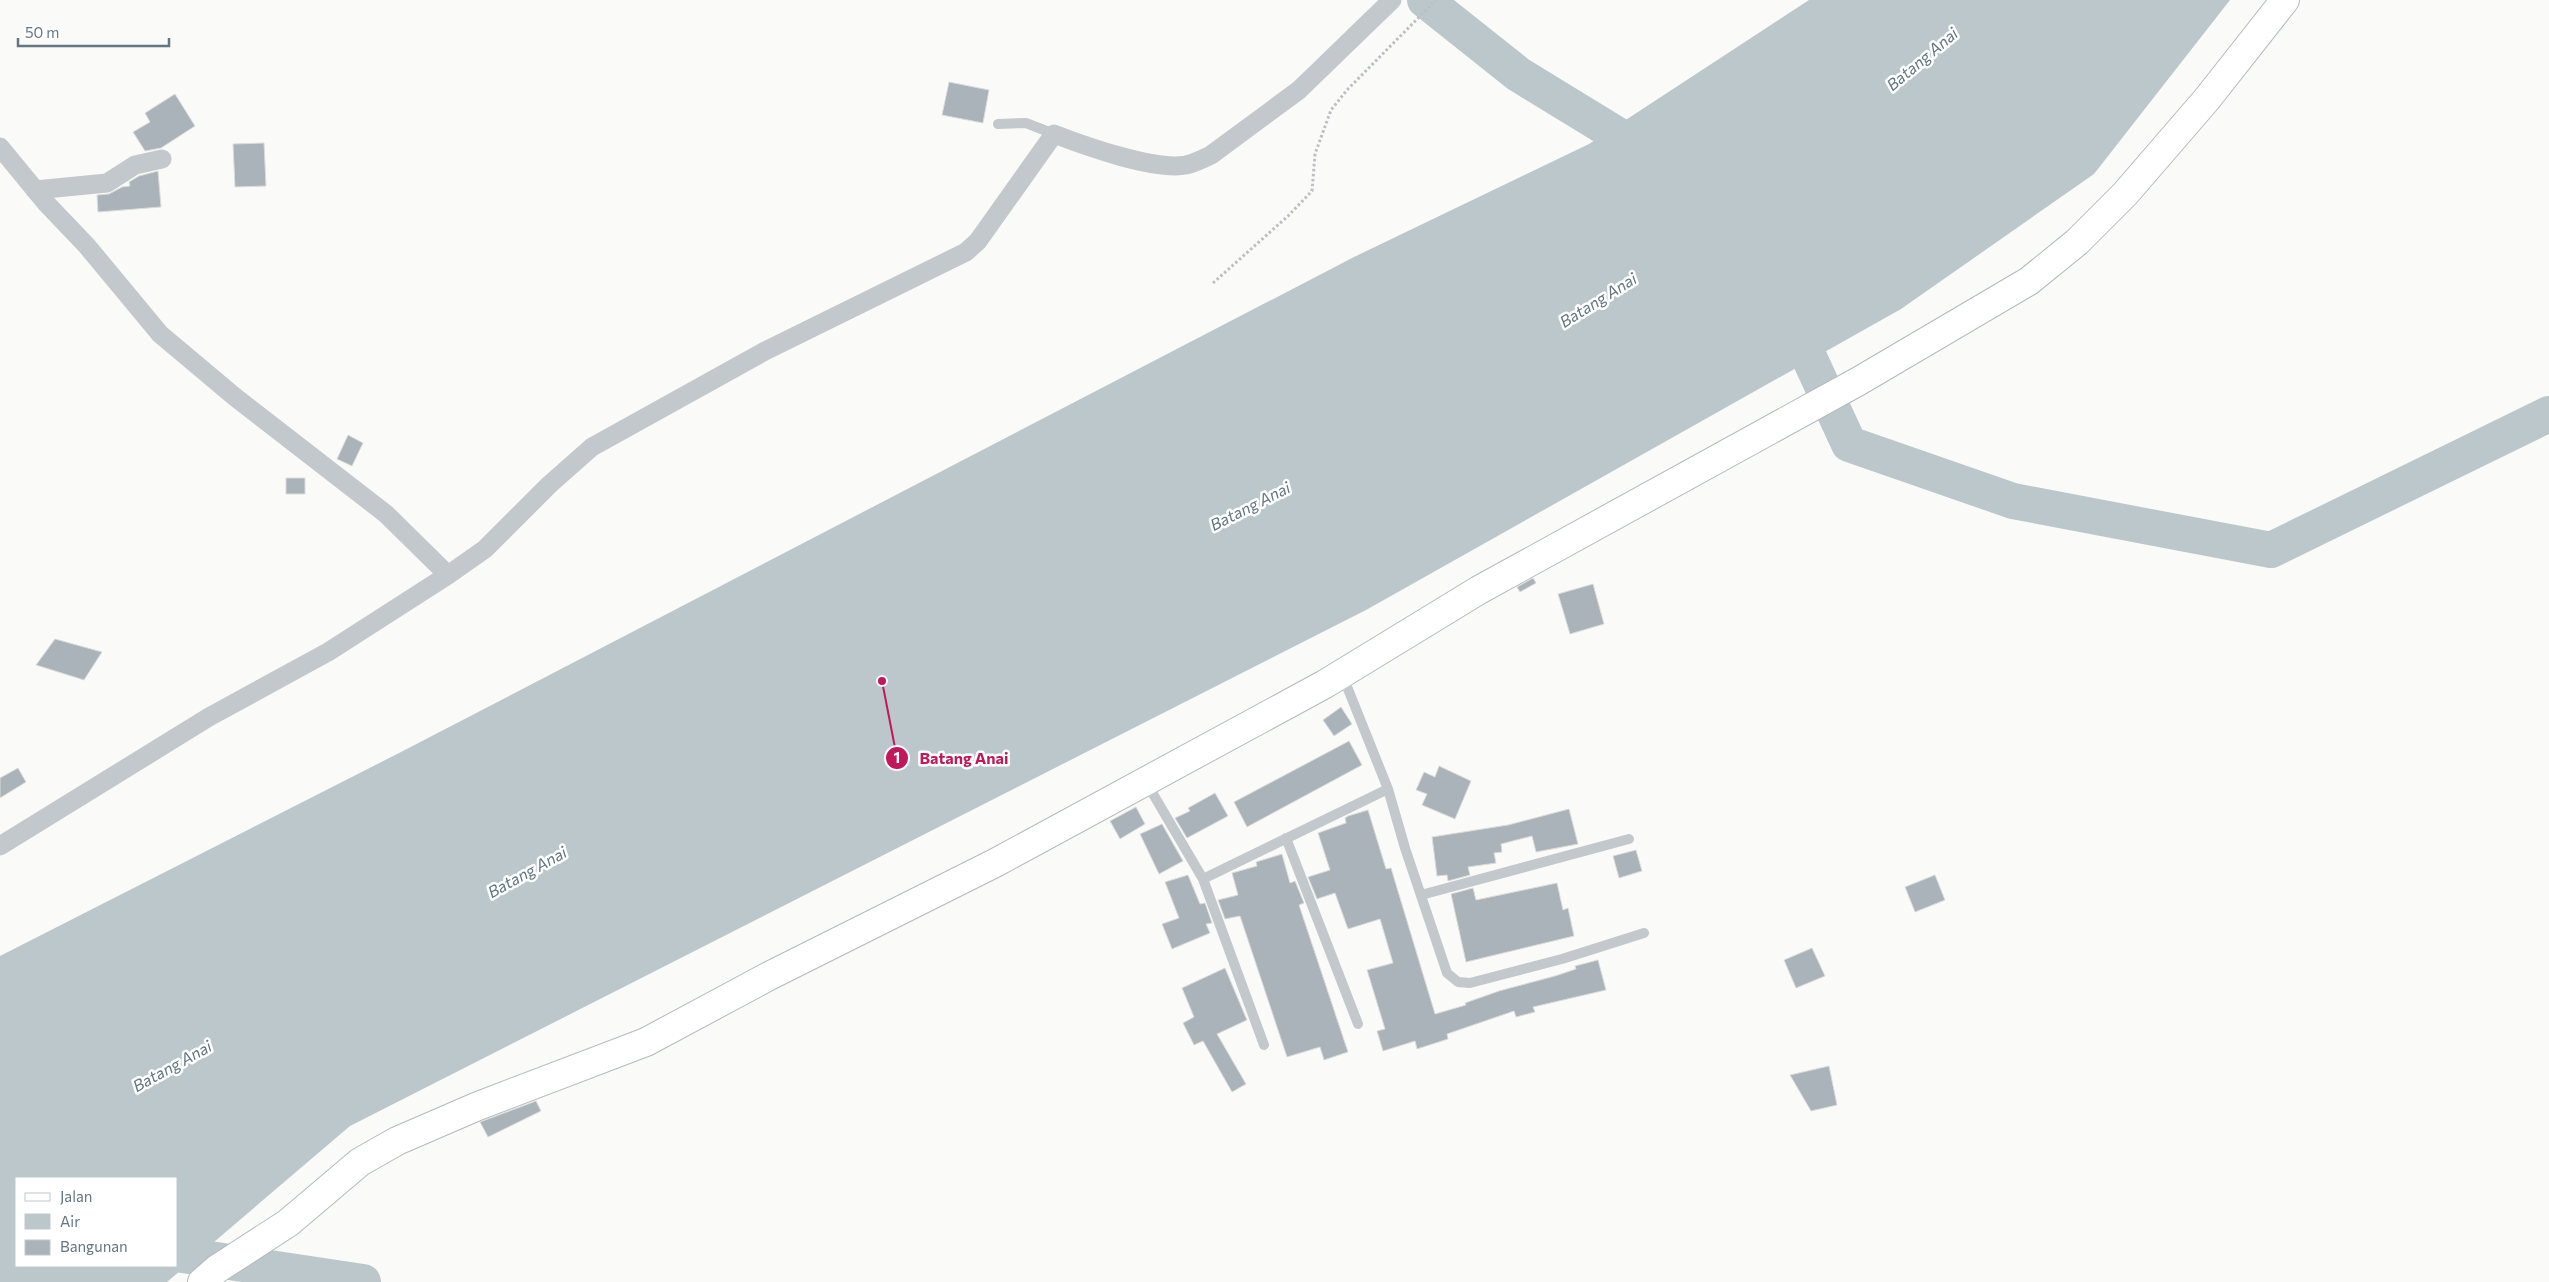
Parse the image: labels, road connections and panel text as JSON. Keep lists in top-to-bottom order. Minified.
{"water":["Batang Anai"],"places":["Batang Anai"],"legend":["Jalan","Air","Bangunan"],"scale_bar":"50 m"}
